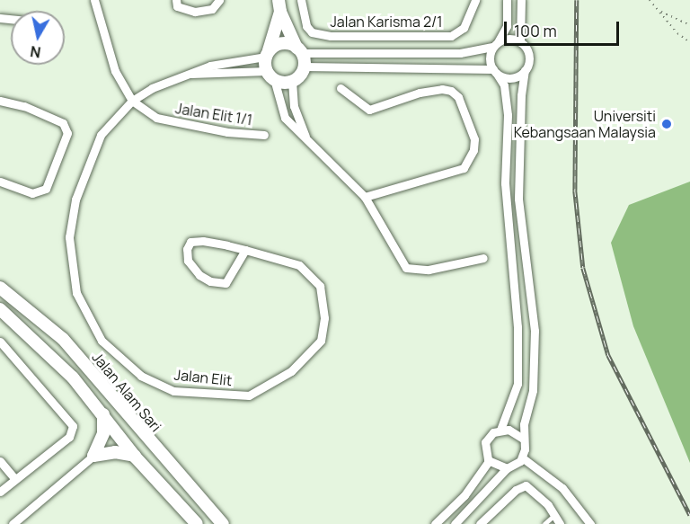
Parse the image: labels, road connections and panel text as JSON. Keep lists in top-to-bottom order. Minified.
{"streets":{"street":["Jalan Karisma 2/1","Jalan Elit 1/1","Jalan Elit","Jalan Alam Sari"]},"crossings":[["Jalan Elit 1/1","Jalan Elit"]],"places":["Universiti Kebangsaan Malaysia"],"scale_bar":"100 m","north":"bottom"}
